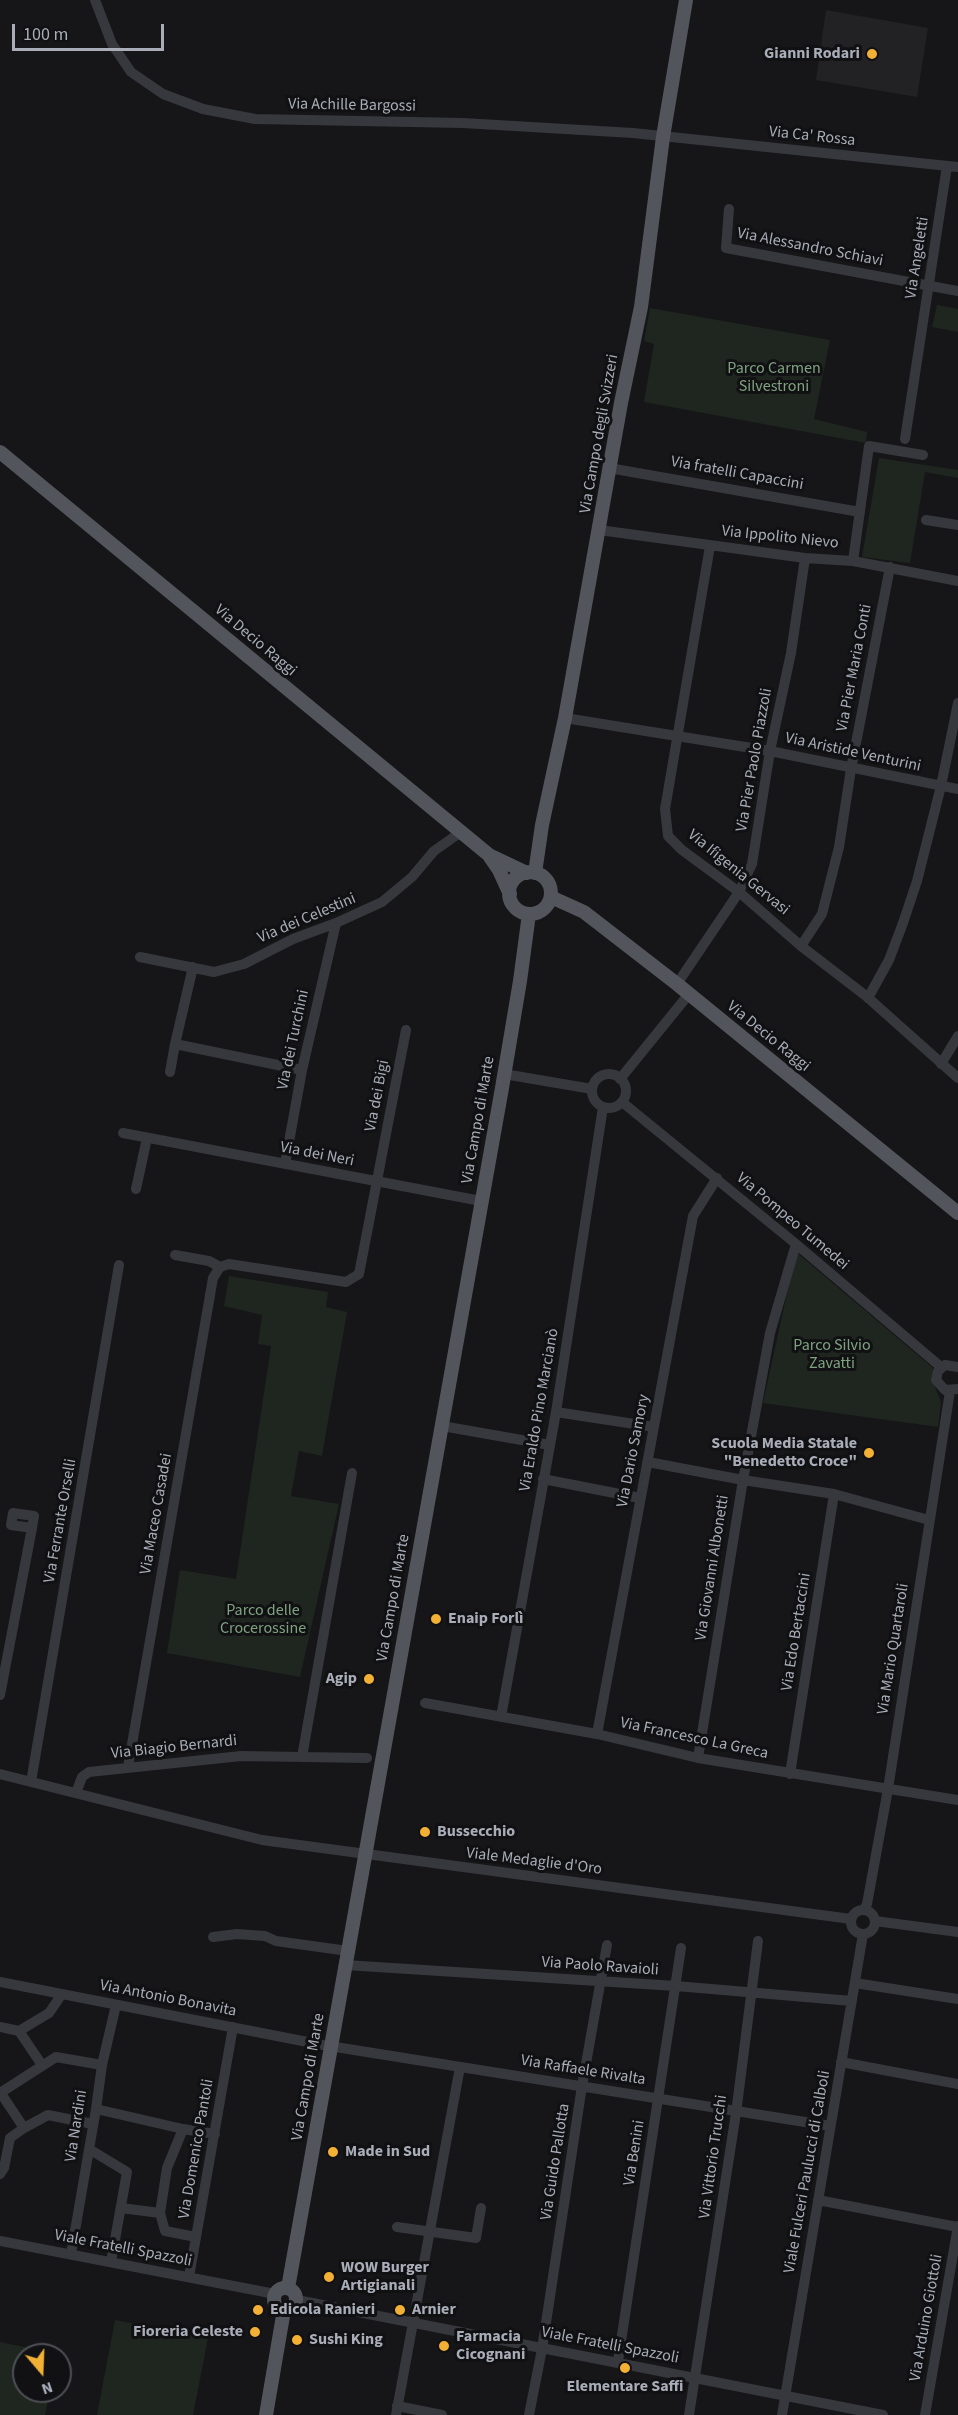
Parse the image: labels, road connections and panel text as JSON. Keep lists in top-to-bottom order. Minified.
{"streets":{"main road":["Via Campo degli Svizzeri","Via Decio Raggi","Via Campo di Marte"],"street":["Via Achille Bargossi","Via Ca' Rossa","Via Alessandro Schiavi","Via Angeletti","Via fratelli Capaccini","Via Ippolito Nievo","Via Pier Maria Conti","Via Aristide Venturini","Via Pier Paolo Piazzoli","Via Ifigenia Gervasi","Via dei Celestini","Via dei Turchini","Via dei Bigi","Via dei Neri","Via Pompeo Tumedei","Via Eraldo Pino Marcianò","Via Dario Samory","Via Maceo Casadei","Via Ferrante Orselli","Via Giovanni Albonetti","Via Edo Bertaccini","Via Mario Quartaroli","Via Francesco La Greca","Via Biagio Bernardi","Viale Medaglie d'Oro","Via Paolo Ravaioli","Via Antonio Bonavita","Via Raffaele Rivalta","Via Nardini","Via Domenico Pantoli","Via Benini","Via Vittorio Trucchi","Via Guido Pallotta","Viale Fulceri Paulucci di Calboli","Viale Fratelli Spazzoli","Via Arduino Giottoli"]},"crossings":[["Via Achille Bargossi","Via Ca' Rossa"],["Via Achille Bargossi","Via Campo degli Svizzeri"],["Via Ca' Rossa","Via Angeletti"],["Via Ca' Rossa","Via Campo degli Svizzeri"],["Via Alessandro Schiavi","Via Angeletti"],["Via Campo degli Svizzeri","Via fratelli Capaccini"],["Via Campo degli Svizzeri","Via Ippolito Nievo"],["Via Campo degli Svizzeri","Via Decio Raggi"],["Via Campo degli Svizzeri","Via Aristide Venturini"],["Via Campo degli Svizzeri","Via Campo di Marte"],["Via Ippolito Nievo","Via Pier Maria Conti"],["Via Ippolito Nievo","Via Pier Paolo Piazzoli"],["Via Ippolito Nievo","Via Ifigenia Gervasi"],["Via Decio Raggi","Via Pier Paolo Piazzoli"],["Via Decio Raggi","Via dei Celestini"],["Via Decio Raggi","Via Campo di Marte"],["Via Pier Maria Conti","Via Aristide Venturini"],["Via Pier Maria Conti","Via Ifigenia Gervasi"],["Via Aristide Venturini","Via Pier Paolo Piazzoli"],["Via Aristide Venturini","Via Ifigenia Gervasi"],["Via Pier Paolo Piazzoli","Via Ifigenia Gervasi"],["Via dei Celestini","Via dei Turchini"],["Via dei Turchini","Via dei Neri"],["Via dei Bigi","Via dei Neri"],["Via dei Bigi","Via Maceo Casadei"],["Via Campo di Marte","Via dei Neri"],["Via Campo di Marte","Viale Medaglie d'Oro"],["Via Campo di Marte","Via Paolo Ravaioli"],["Via Campo di Marte","Via Antonio Bonavita"],["Via Campo di Marte","Via Raffaele Rivalta"],["Via Campo di Marte","Viale Fratelli Spazzoli"],["Via Pompeo Tumedei","Via Eraldo Pino Marcianò"],["Via Pompeo Tumedei","Via Dario Samory"],["Via Pompeo Tumedei","Via Giovanni Albonetti"],["Via Eraldo Pino Marcianò","Via Francesco La Greca"],["Via Dario Samory","Via Francesco La Greca"],["Via Maceo Casadei","Via Biagio Bernardi"],["Via Giovanni Albonetti","Via Francesco La Greca"],["Via Edo Bertaccini","Via Francesco La Greca"],["Via Mario Quartaroli","Via Francesco La Greca"],["Via Mario Quartaroli","Viale Medaglie d'Oro"],["Via Mario Quartaroli","Viale Fulceri Paulucci di Calboli"],["Via Biagio Bernardi","Viale Medaglie d'Oro"],["Viale Medaglie d'Oro","Viale Fulceri Paulucci di Calboli"],["Via Paolo Ravaioli","Via Benini"],["Via Paolo Ravaioli","Via Vittorio Trucchi"],["Via Paolo Ravaioli","Via Guido Pallotta"],["Via Paolo Ravaioli","Viale Fulceri Paulucci di Calboli"],["Via Antonio Bonavita","Via Raffaele Rivalta"],["Via Antonio Bonavita","Via Nardini"],["Via Antonio Bonavita","Via Domenico Pantoli"],["Via Raffaele Rivalta","Via Benini"],["Via Raffaele Rivalta","Via Vittorio Trucchi"],["Via Raffaele Rivalta","Via Guido Pallotta"],["Via Raffaele Rivalta","Viale Fulceri Paulucci di Calboli"],["Via Nardini","Viale Fratelli Spazzoli"],["Via Domenico Pantoli","Viale Fratelli Spazzoli"],["Via Benini","Viale Fratelli Spazzoli"],["Via Vittorio Trucchi","Viale Fratelli Spazzoli"],["Via Guido Pallotta","Viale Fratelli Spazzoli"],["Viale Fulceri Paulucci di Calboli","Viale Fratelli Spazzoli"]],"parks":["Parco Carmen Silvestroni","Parco Silvio Zavatti","Parco delle Crocerossine"],"places":["Gianni Rodari","Scuola Media Statale \"Benedetto Croce\"","Enaip Forlì","Agip","Bussecchio","Made in Sud","WOW Burger Artigianali","Edicola Ranieri","Arnier","Fioreria Celeste","Sushi King","Farmacia Cicognani","Elementare Saffi"],"scale_bar":"100 m","north":"bottom"}
